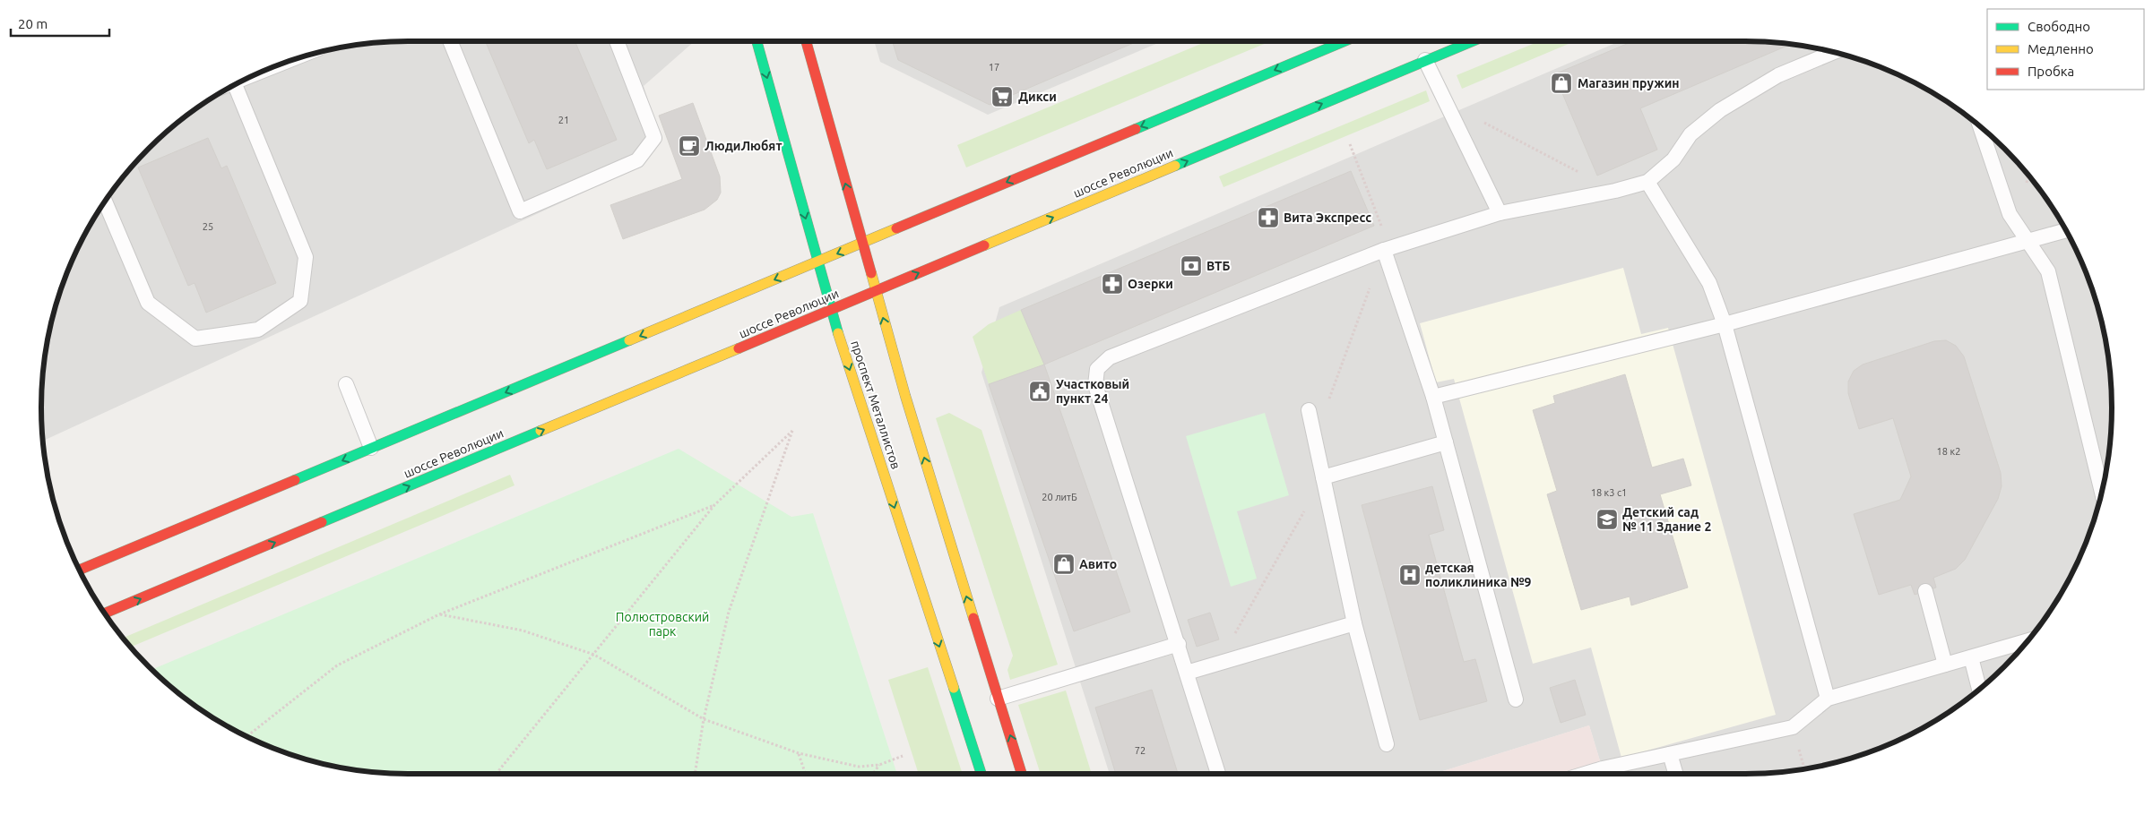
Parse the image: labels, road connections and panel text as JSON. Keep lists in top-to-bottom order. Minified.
{"streets":{"main road":["шоссе Революции","проспект Металлистов"]},"crossings":[["шоссе Революции","проспект Металлистов"]],"parks":["Полюстровский парк"],"places":{"shop":["Магазин пружин","Авито"],"supermarket":["Дикси"],"cafe":["ЛюдиЛюбят"],"pharmacy":["Вита Экспресс","Озерки"],"bank":["ВТБ"],"public building":["Участковый пункт 24"],"school or university":["Детский сад № 11 Здание 2"],"hospital":["детская поликлиника №9"]},"house_numbers":["17","21","25","18 к2","18 к3 с1","20 литБ","72"],"legend":["Свободно","Медленно","Пробка"],"scale_bar":"20 m"}
